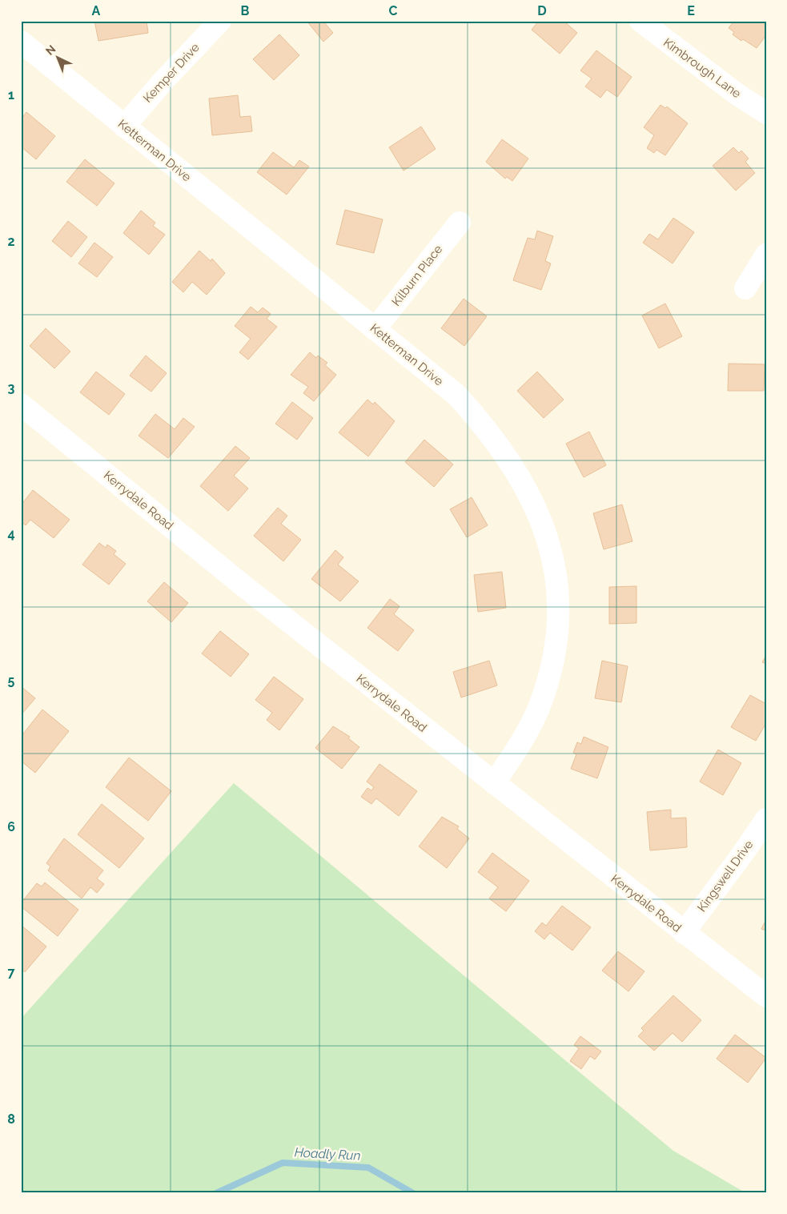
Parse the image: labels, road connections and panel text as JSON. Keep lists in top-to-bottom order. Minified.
{"streets":{"street":["Kimbrough Lane","Kemper Drive","Ketterman Drive","Kilburn Place","Kerrydale Road","Kingswell Drive"]},"crossings":[["Kemper Drive","Ketterman Drive"],["Ketterman Drive","Kilburn Place"],["Ketterman Drive","Kerrydale Road"],["Kerrydale Road","Kingswell Drive"]],"water":["Hoadly Run"],"north":"top left","grid":{"columns":["A","B","C","D","E"],"rows":["1","2","3","4","5","6","7","8"]}}
